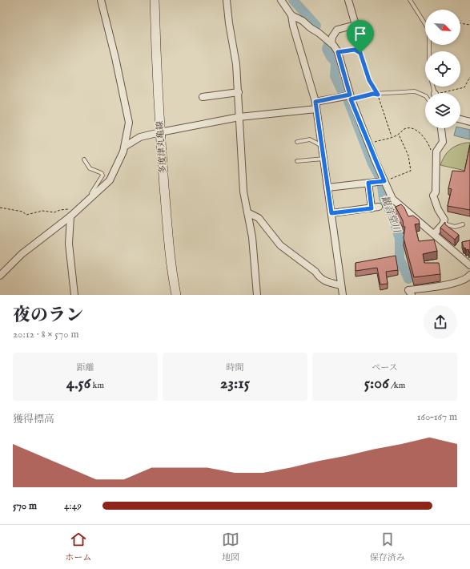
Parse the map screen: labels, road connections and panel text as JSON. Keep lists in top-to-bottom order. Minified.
{"streets":{"main road":["多度津丸亀線"]},"water":["観音堂川"],"north":"bottom right","page":{"heading":["夜のラン","20:12 · 8 × 570 m"],"stats":[["距離","4.56 km"],["時間","23:15"],["ペース","5:06 /km"]],"chart":["獲得標高","160–167 m"],"list":[{"name":"570 m","note":"4:49"}],"tabs":["ホーム","地図","保存済み"]}}
